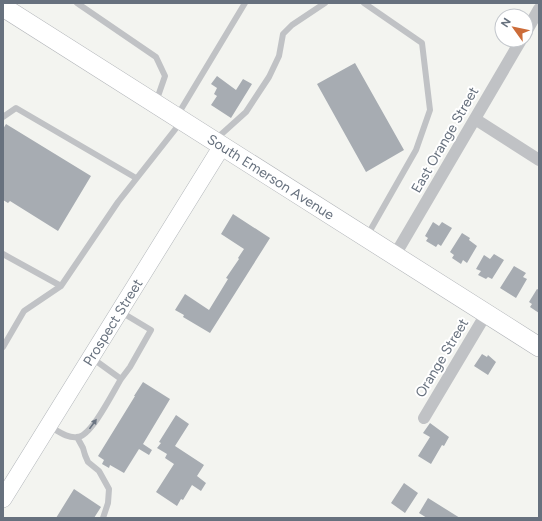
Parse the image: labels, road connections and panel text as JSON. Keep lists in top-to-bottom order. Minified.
{"streets":{"main road":["South Emerson Avenue","Prospect Street"],"street":["East Orange Street","Orange Street"]},"crossings":[["East Orange Street","South Emerson Avenue"],["South Emerson Avenue","Prospect Street"],["South Emerson Avenue","Orange Street"]],"north":"top left"}
